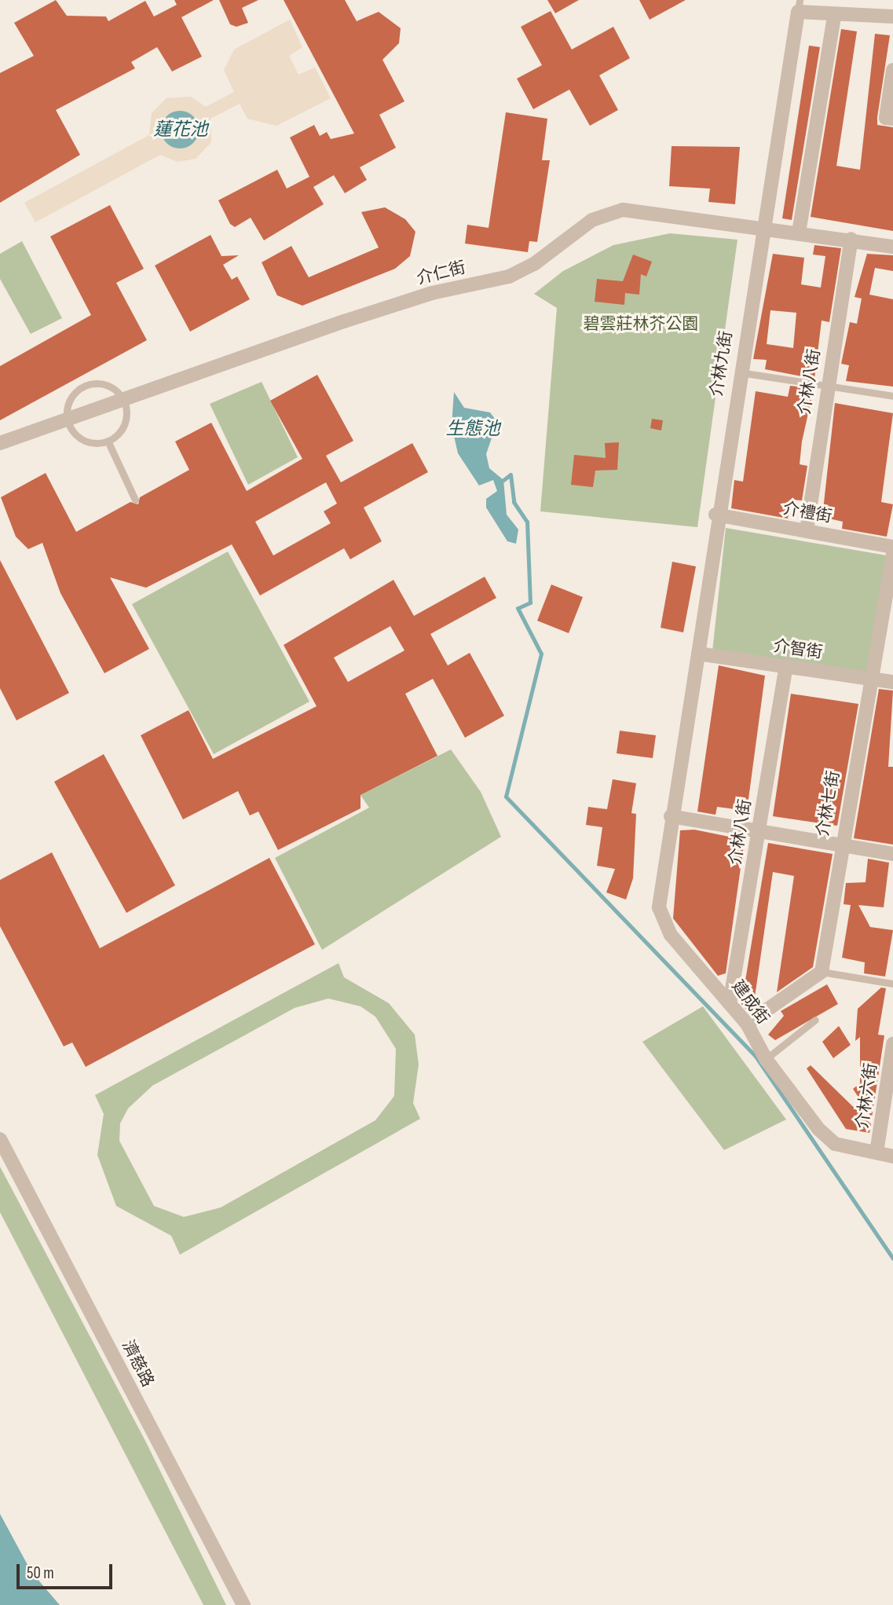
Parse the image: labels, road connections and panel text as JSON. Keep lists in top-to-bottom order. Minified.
{"streets":{"street":["介仁街","介林九街","介林八街","介禮街","介智街","介林七街","建成街","介林六街","濟慈路"]},"crossings":[["介仁街","介林九街"],["介仁街","介林八街"],["介林九街","介禮街"],["介林九街","介智街"],["介林九街","建成街"],["介林八街","介禮街"],["介林八街","介智街"],["介林八街","建成街"],["介智街","介林七街"],["建成街","介林六街"]],"water":["蓮花池","生態池"],"parks":["碧雲莊林芥公園"],"scale_bar":"50 m"}
